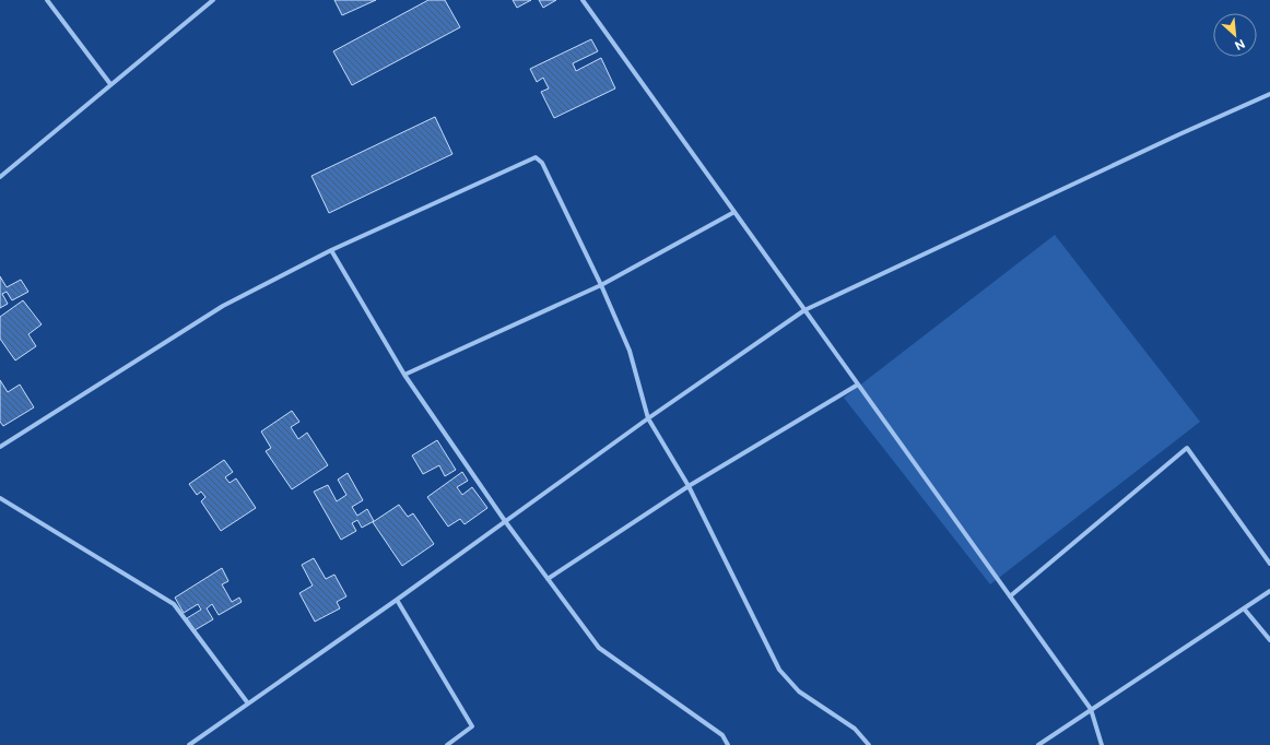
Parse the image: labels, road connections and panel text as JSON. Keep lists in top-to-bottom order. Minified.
{"north":"bottom right"}
